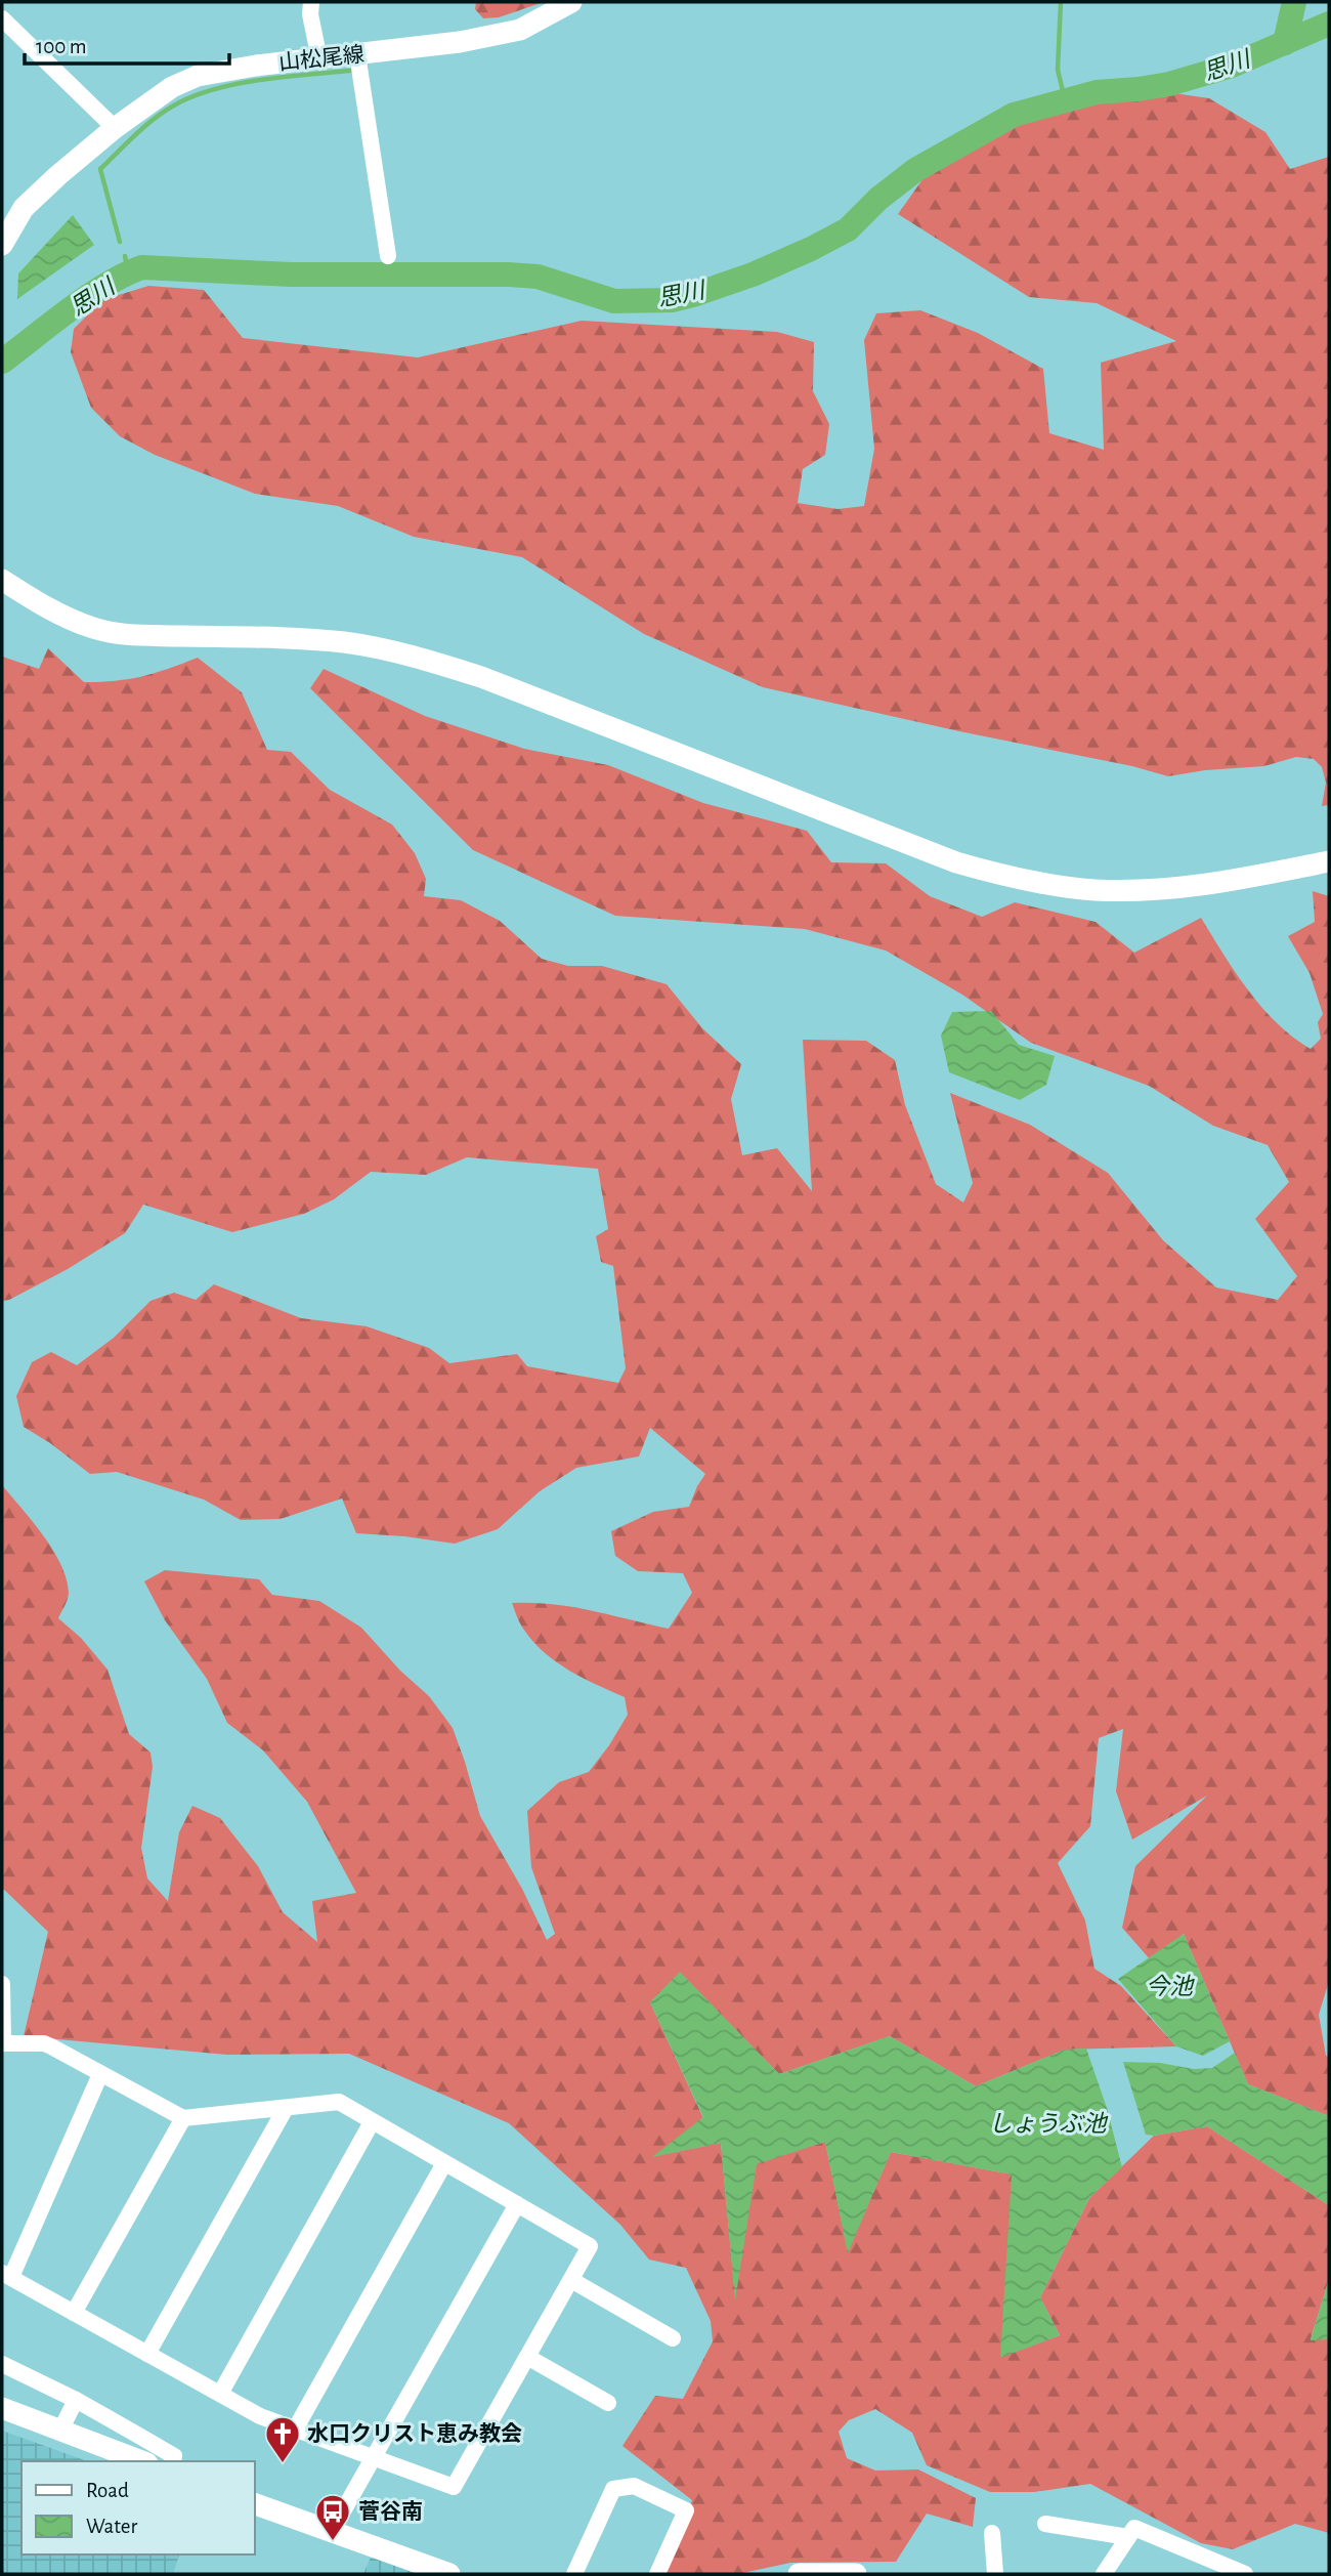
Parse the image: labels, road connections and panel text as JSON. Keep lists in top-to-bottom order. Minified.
{"streets":{"street":["山松尾線"]},"water":["思川","今池","しょうぶ池"],"places":{"church":["水口クリスト恵み教会"],"bus stop":["菅谷南"]},"legend":["Road","Water"],"scale_bar":"100 m"}
